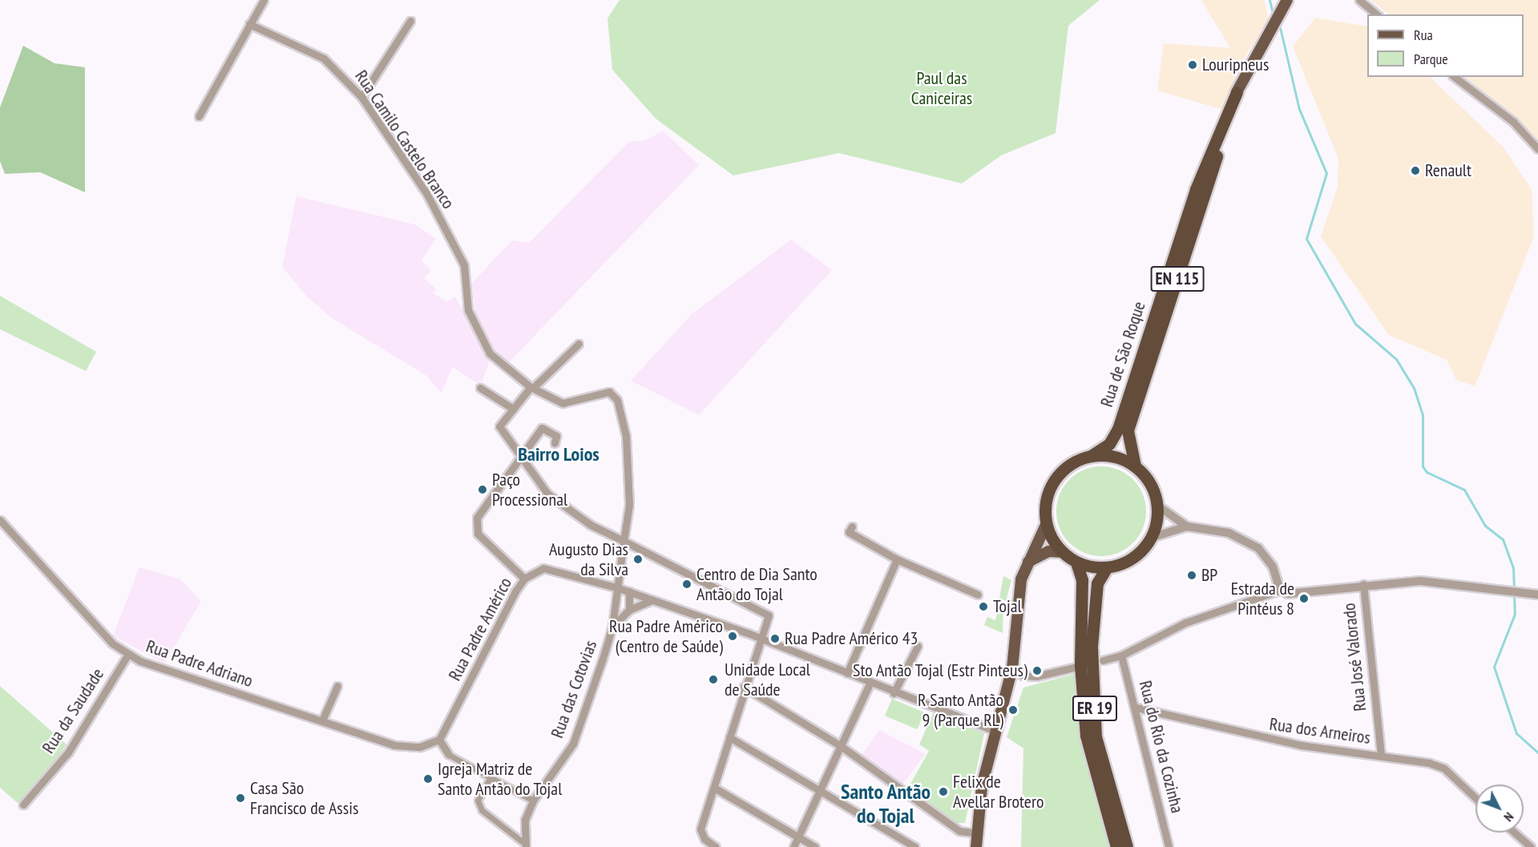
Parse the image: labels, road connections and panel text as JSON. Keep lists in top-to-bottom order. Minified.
{"streets":{"highway":["EN 115","Rua de São Roque","ER 19"],"street":["Rua Camilo Castelo Branco","Rua Padre Américo","Rua José Valorado","Rua Padre Adriano","Rua das Cotovias","Rua da Saudade","Rua dos Arneiros","Rua do Rio da Cozinha"]},"crossings":[["Rua Camilo Castelo Branco","Rua das Cotovias"],["Rua de São Roque","ER 19"],["Rua Padre Américo","Rua Padre Adriano"],["Rua Padre Américo","Rua das Cotovias"],["Rua José Valorado","Rua dos Arneiros"],["Rua Padre Adriano","Rua da Saudade"],["Rua dos Arneiros","Rua do Rio da Cozinha"]],"districts":["Bairro Loios","Santo Antão do Tojal"],"parks":["Paul das Caniceiras"],"places":["Louripneus","Renault","Paço Processional","Augusto Dias da Silva","BP","Centro de Dia Santo Antão do Tojal","Estrada de Pintéus 8","Tojal","Rua Padre Américo (Centro de Saúde)","Rua Padre Américo 43","Sto Antão Tojal (Estr Pinteus)","Unidade Local de Saúde","R Santo Antão 9 (Parque RL)","Igreja Matriz de Santo Antão do Tojal","Felix de Avellar Brotero","Casa São Francisco de Assis"],"legend":["Rua","Parque"],"north":"bottom right"}
